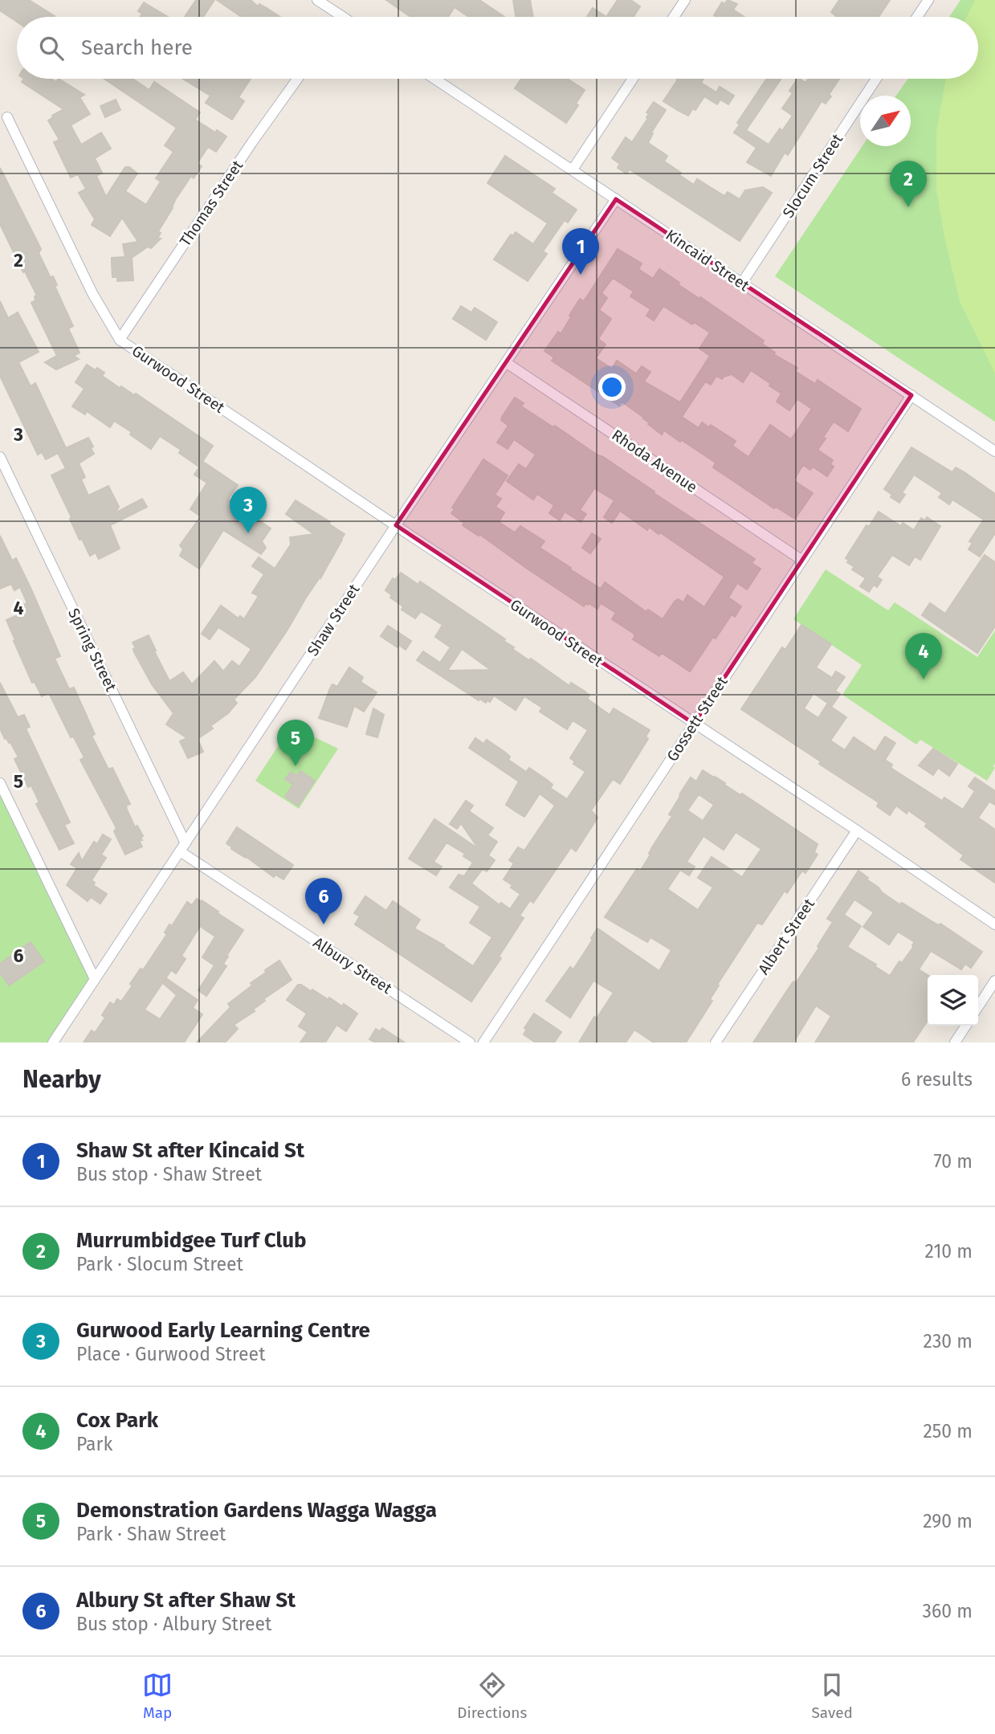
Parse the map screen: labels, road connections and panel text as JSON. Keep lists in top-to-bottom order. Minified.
{"streets":{"street":["Slocum Street","Thomas Street","Kincaid Street","Gurwood Street","Rhoda Avenue","Shaw Street","Spring Street","Gossett Street","Albert Street","Albury Street"]},"crossings":[["Slocum Street","Kincaid Street"],["Thomas Street","Gurwood Street"],["Kincaid Street","Shaw Street"],["Kincaid Street","Gossett Street"],["Gurwood Street","Shaw Street"],["Gurwood Street","Gossett Street"],["Gurwood Street","Albert Street"],["Rhoda Avenue","Shaw Street"],["Rhoda Avenue","Gossett Street"],["Shaw Street","Spring Street"],["Shaw Street","Albury Street"],["Spring Street","Albury Street"]],"north":"top right","page":{"search":"Search here","pins":["2","1","3","4","5","6"],"heading":["Nearby","6 results"],"list":[{"mark":"1","name":"Shaw St after Kincaid St","note":"Bus stop · Shaw Street","value":"70 m"},{"mark":"2","name":"Murrumbidgee Turf Club","note":"Park · Slocum Street","value":"210 m"},{"mark":"3","name":"Gurwood Early Learning Centre","note":"Place · Gurwood Street","value":"230 m"},{"mark":"4","name":"Cox Park","note":"Park","value":"250 m"},{"mark":"5","name":"Demonstration Gardens Wagga Wagga","note":"Park · Shaw Street","value":"290 m"},{"mark":"6","name":"Albury St after Shaw St","note":"Bus stop · Albury Street","value":"360 m"}],"nav":["Map","Directions","Saved"]},"grid":{"rows":["2","3","4","5","6"]}}
